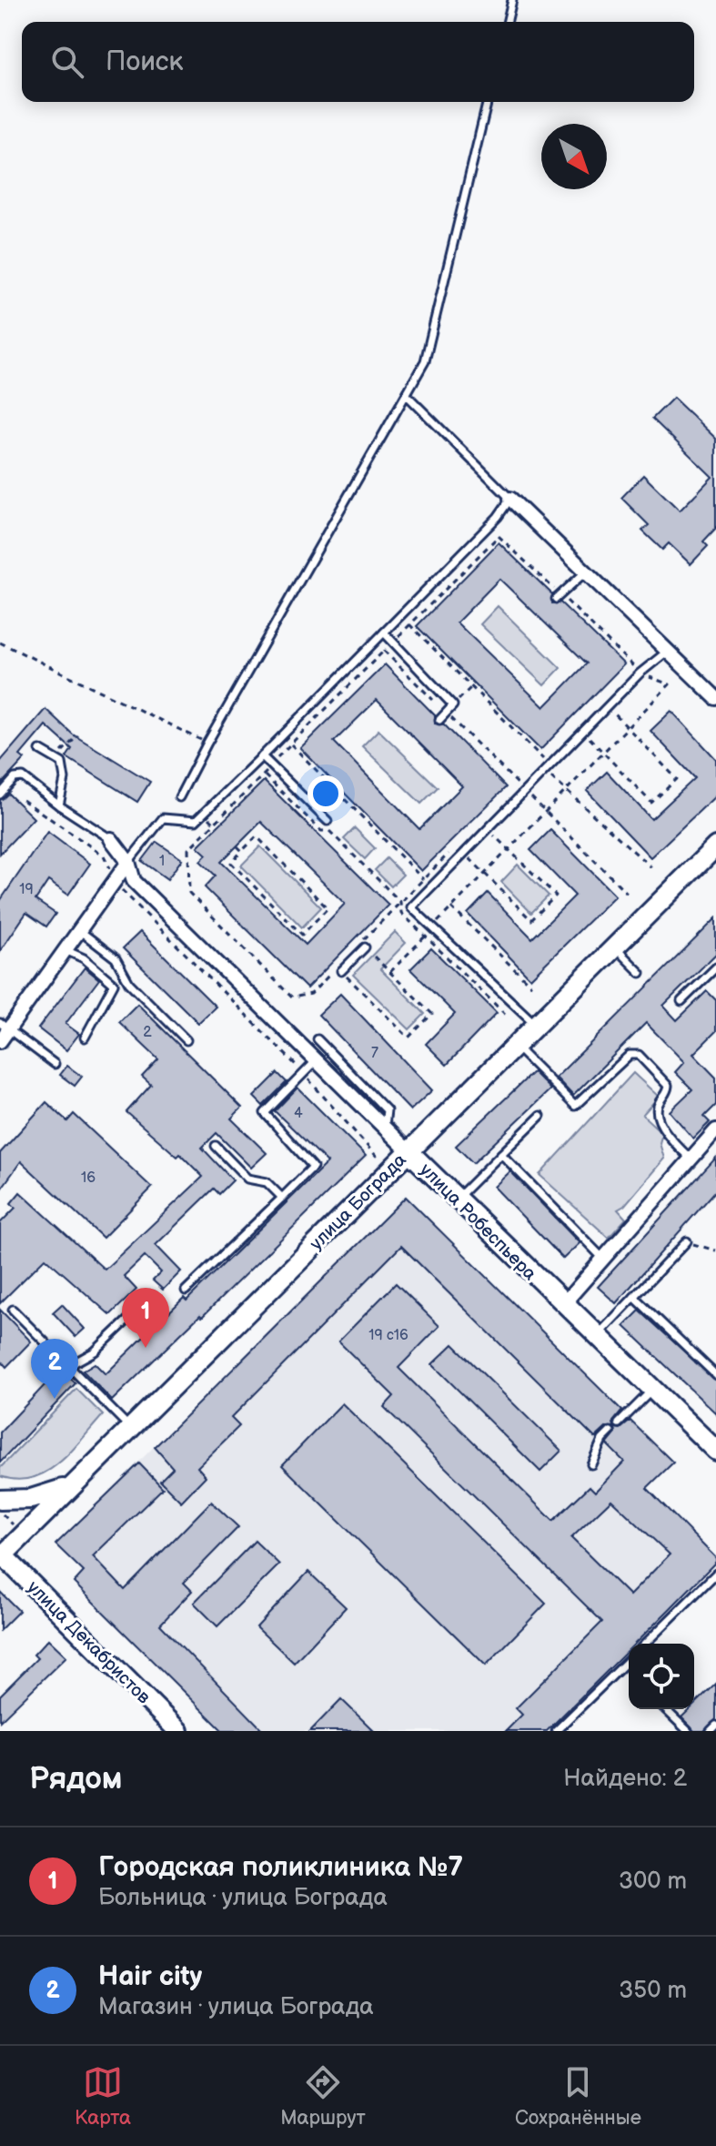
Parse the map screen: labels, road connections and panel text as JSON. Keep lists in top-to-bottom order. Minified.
{"streets":{"main road":["улица Бограда","улица Робеспьера","улица Декабристов"]},"crossings":[["улица Бограда","улица Робеспьера"],["улица Бограда","улица Декабристов"]],"house_numbers":["1","19","2","7","4","16","19 с16"],"north":"bottom right","page":{"search":"Поиск","pins":["1","2"],"heading":["Рядом","Найдено: 2"],"list":[{"mark":"1","name":"Городская поликлиника №7","note":"Больница · улица Бограда","value":"300 m"},{"mark":"2","name":"Hair city","note":"Магазин · улица Бограда","value":"350 m"}],"nav":["Карта","Маршрут","Сохранённые"]}}
